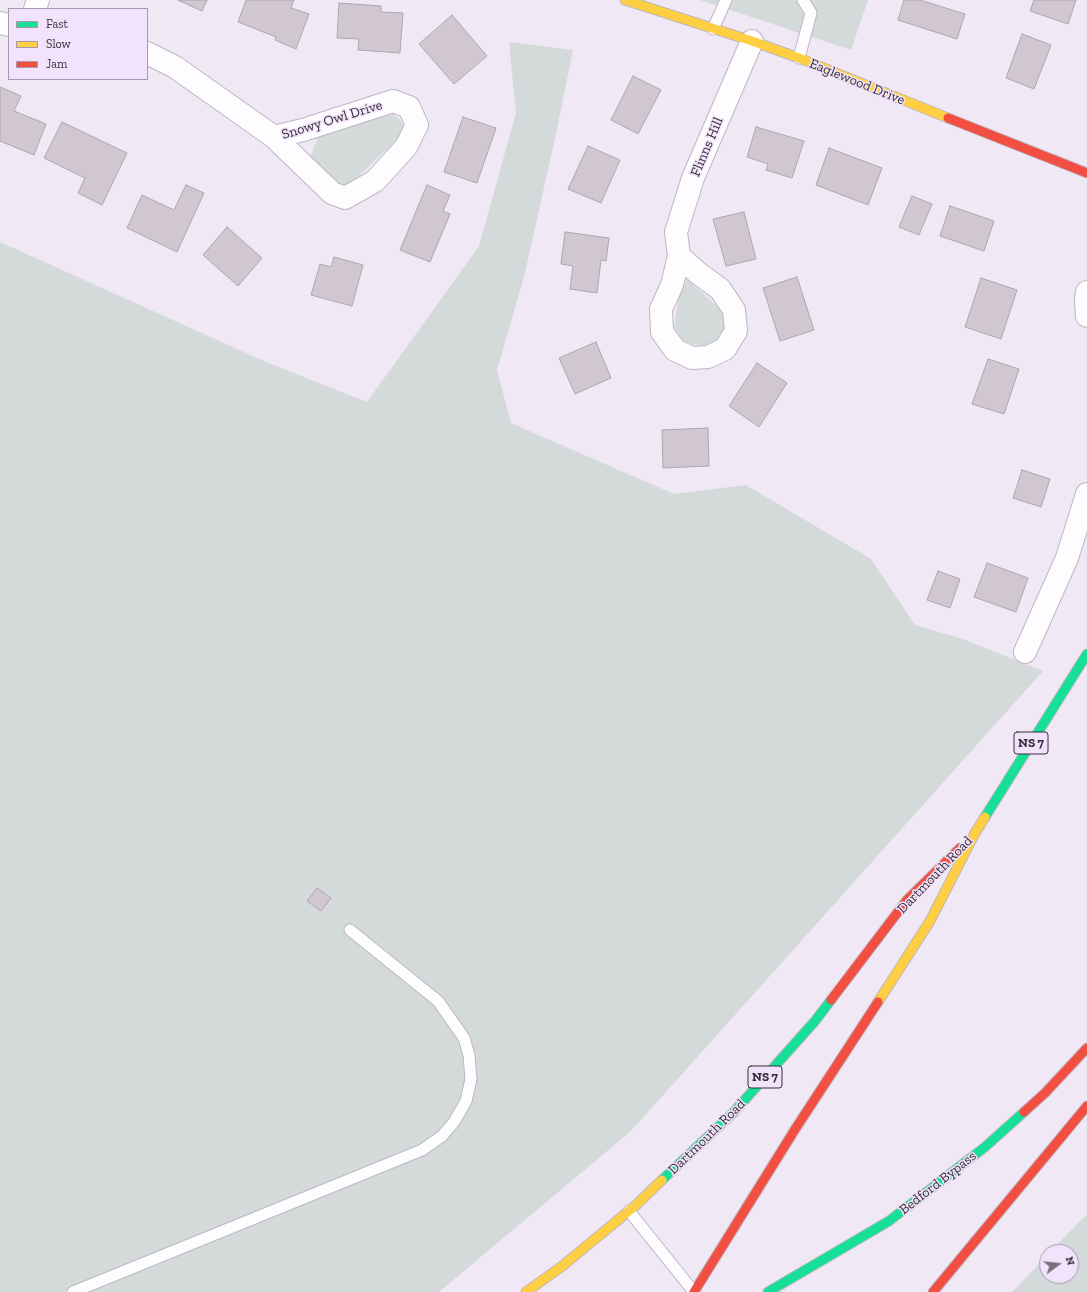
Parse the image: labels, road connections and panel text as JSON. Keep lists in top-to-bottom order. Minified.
{"streets":{"main road":["Eaglewood Drive","NS 7","Dartmouth Road","Bedford Bypass"],"street":["Snowy Owl Drive","Flinns Hill"]},"crossings":[["Eaglewood Drive","Flinns Hill"]],"legend":["Fast","Slow","Jam"],"north":"right"}
